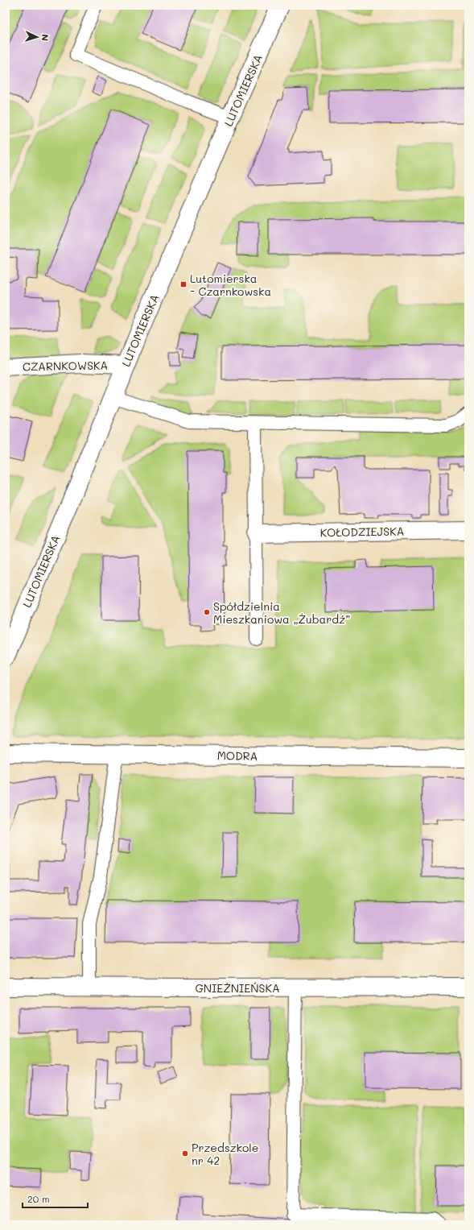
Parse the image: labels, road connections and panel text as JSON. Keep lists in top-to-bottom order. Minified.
{"streets":{"street":["LUTOMIERSKA","CZARNKOWSKA","KOŁODZIEJSKA","MODRA","GNIEŹNIEŃSKA"]},"crossings":[["LUTOMIERSKA","CZARNKOWSKA"]],"places":{"transit":["Lutomierska - Czarnkowska"],"other":["Spółdzielnia Mieszkaniowa „Żubardź”","Przedszkole nr 42"]},"scale_bar":"20 m","north":"right"}
